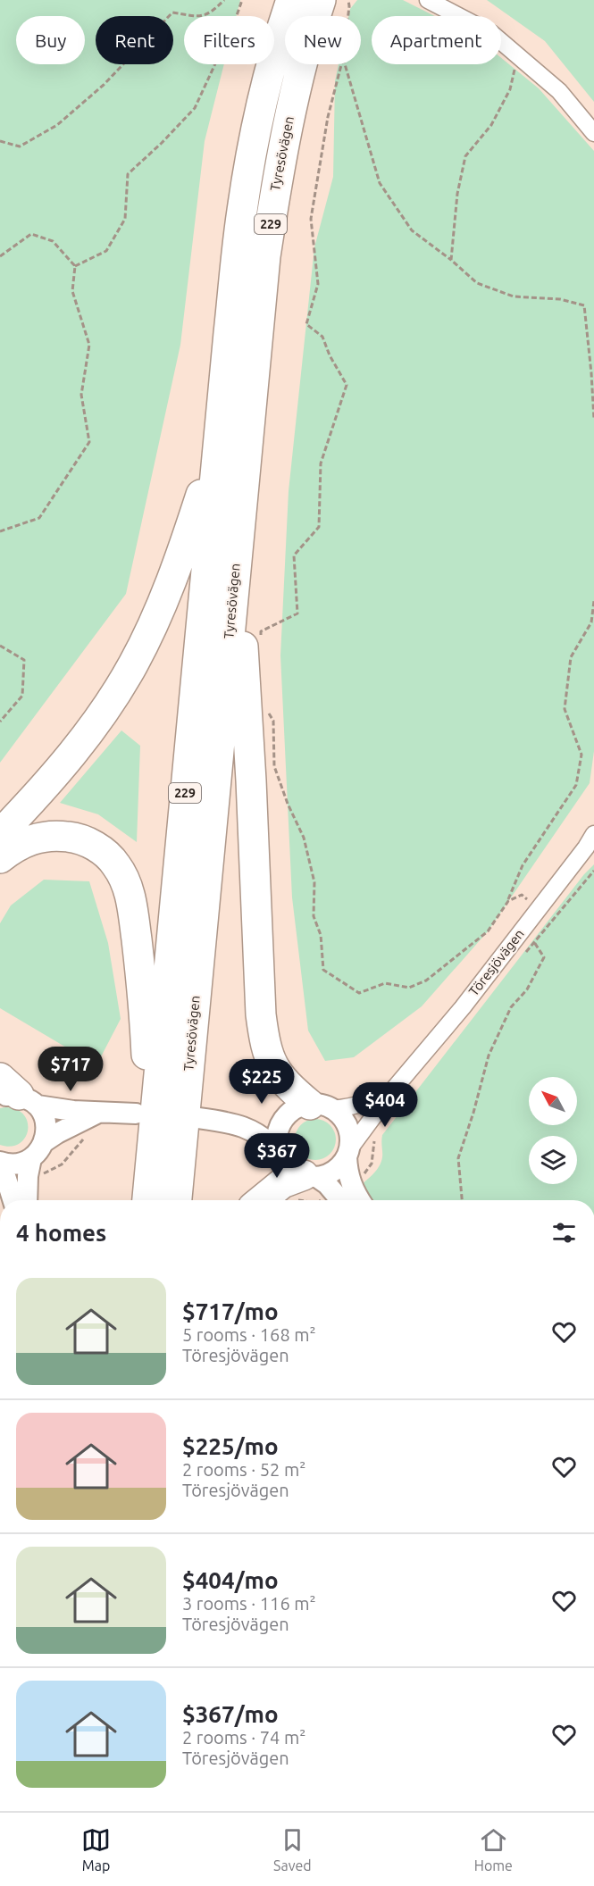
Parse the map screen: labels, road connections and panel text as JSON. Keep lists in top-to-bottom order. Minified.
{"streets":{"highway":["Tyresövägen","229"],"street":["Töresjövägen"]},"north":"top left","page":{"chip":["Buy","Rent","Filters","New","Apartment"],"price":["$717","$225","$404","$367"],"heading":"4 homes","list":[{"name":"$717/mo","note":"5 rooms · 168 m² · Töresjövägen"},{"name":"$225/mo","note":"2 rooms · 52 m² · Töresjövägen"},{"name":"$404/mo","note":"3 rooms · 116 m² · Töresjövägen"},{"name":"$367/mo","note":"2 rooms · 74 m² · Töresjövägen"}],"tabs":["Map","Saved","Home"]}}
